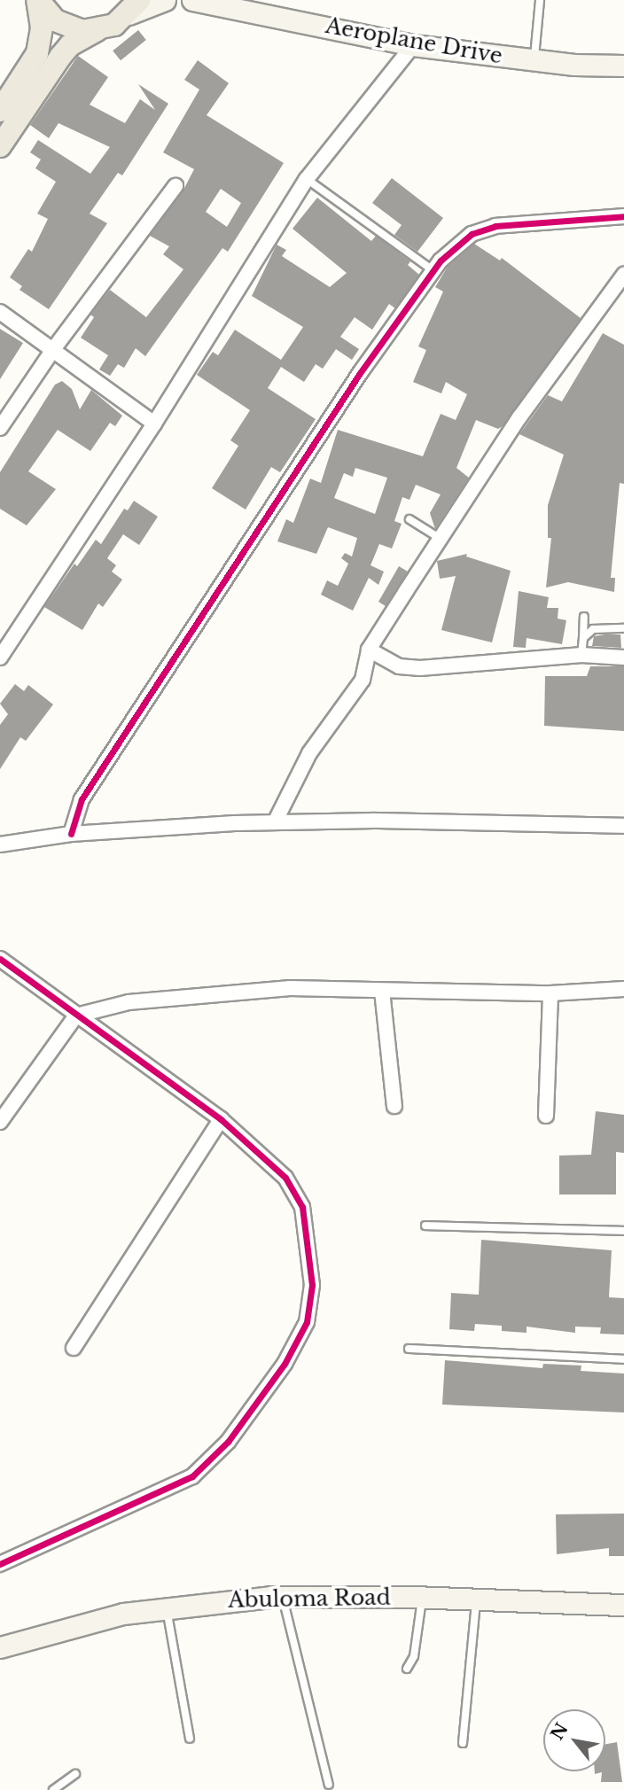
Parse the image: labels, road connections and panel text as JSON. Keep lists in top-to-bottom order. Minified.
{"streets":{"street":["Aeroplane Drive","Abuloma Road"]},"north":"top left"}
